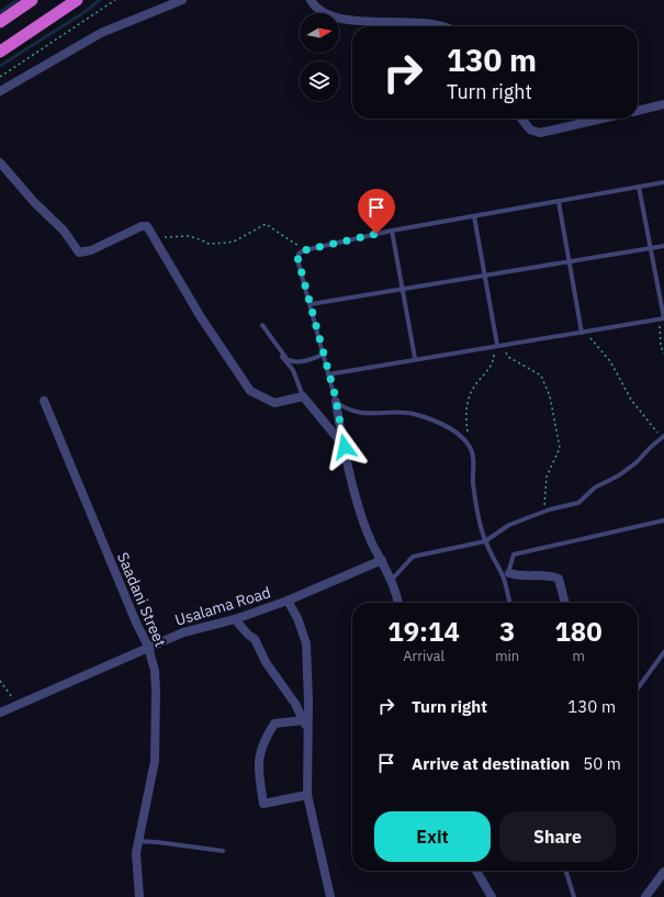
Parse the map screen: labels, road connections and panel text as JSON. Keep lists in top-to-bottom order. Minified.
{"streets":{"street":["Saadani Street","Usalama Road"]},"crossings":[["Saadani Street","Usalama Road"]],"north":"right","page":{"turn":["130 m","Turn right"],"eta":["19:14","Arrival","3","min","180","m"],"list":[{"name":"Turn right","value":"130 m"},{"name":"Arrive at destination","value":"50 m"}],"buttons":["Exit","Share"]}}
